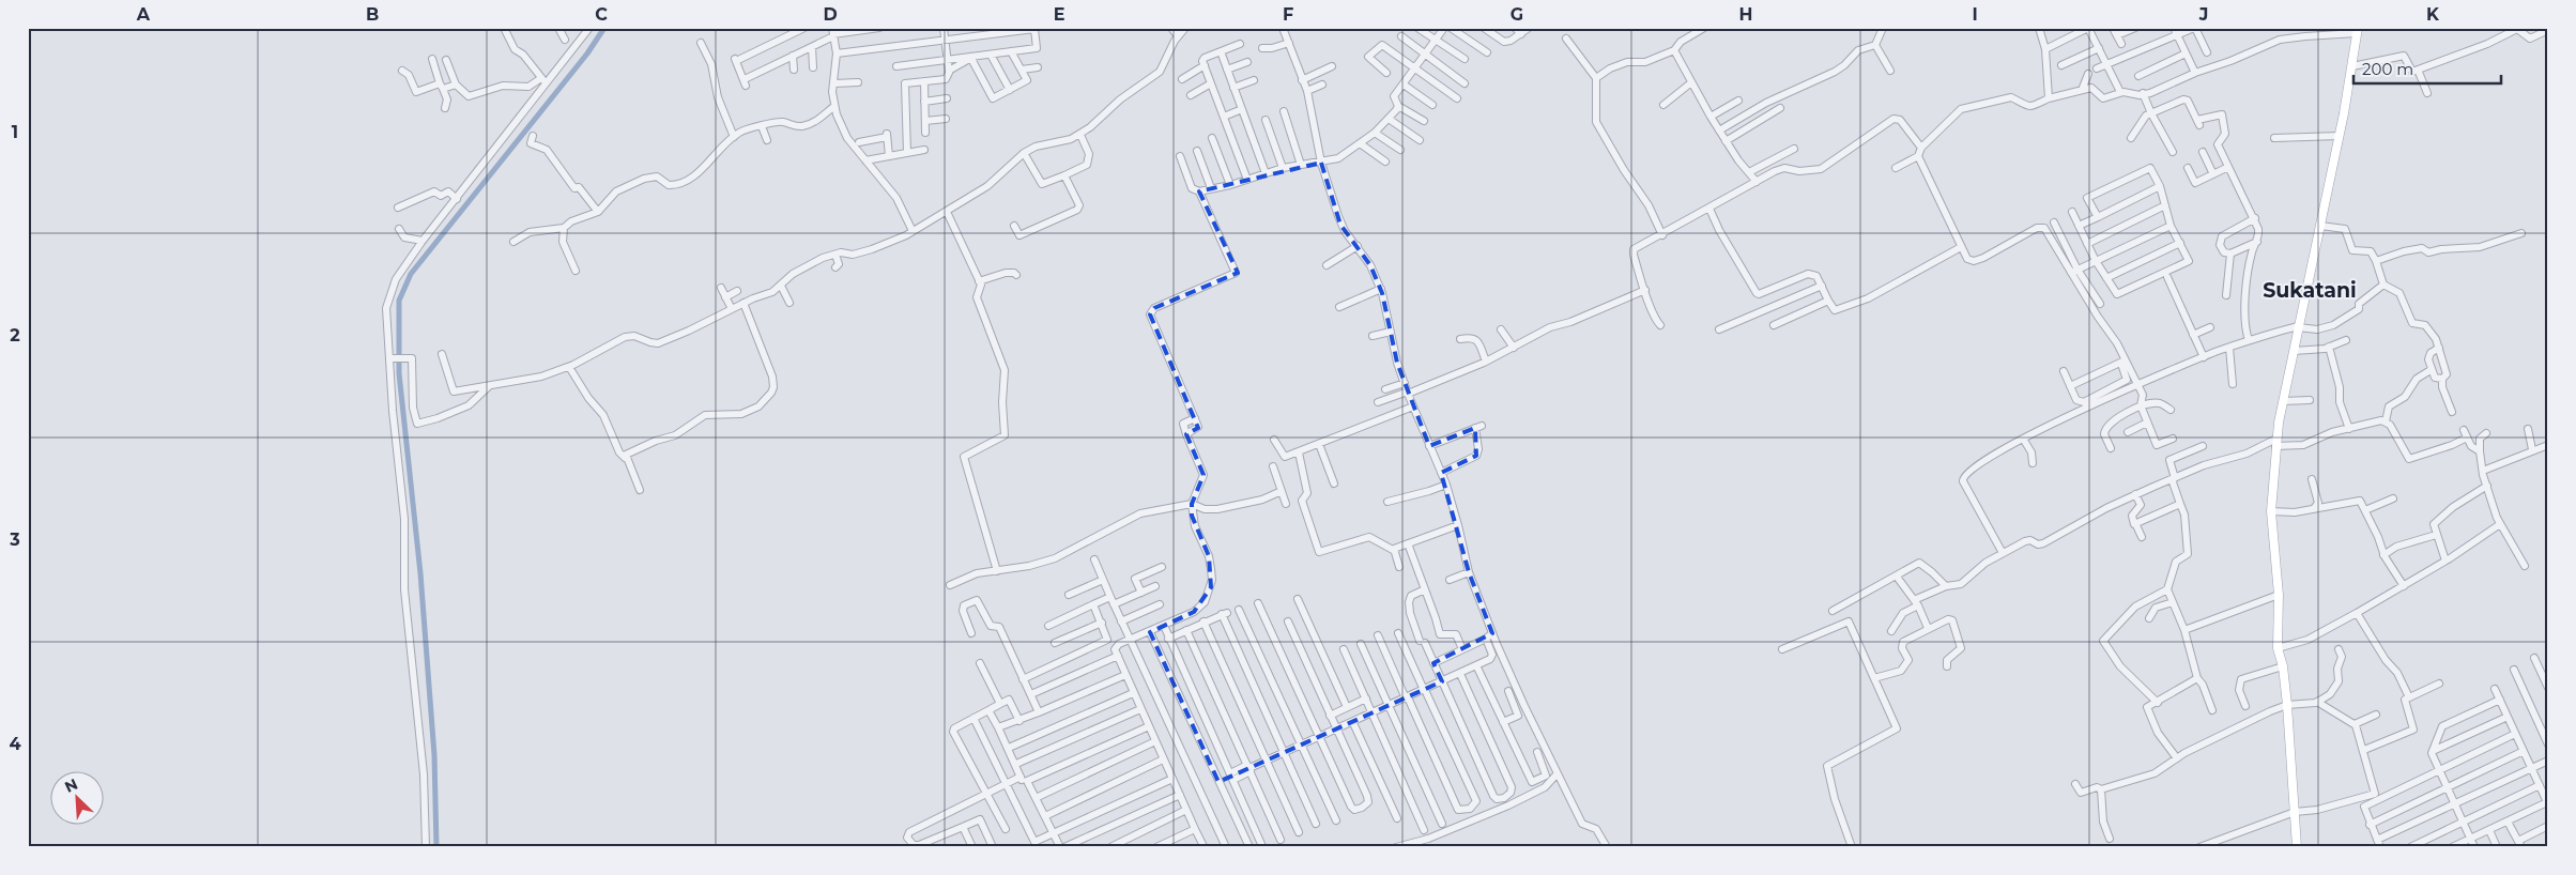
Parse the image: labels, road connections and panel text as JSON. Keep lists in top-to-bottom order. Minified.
{"districts":["Sukatani"],"scale_bar":"200 m","north":"top left","grid":{"columns":["A","B","C","D","E","F","G","H","I","J","K"],"rows":["1","2","3","4"]}}
